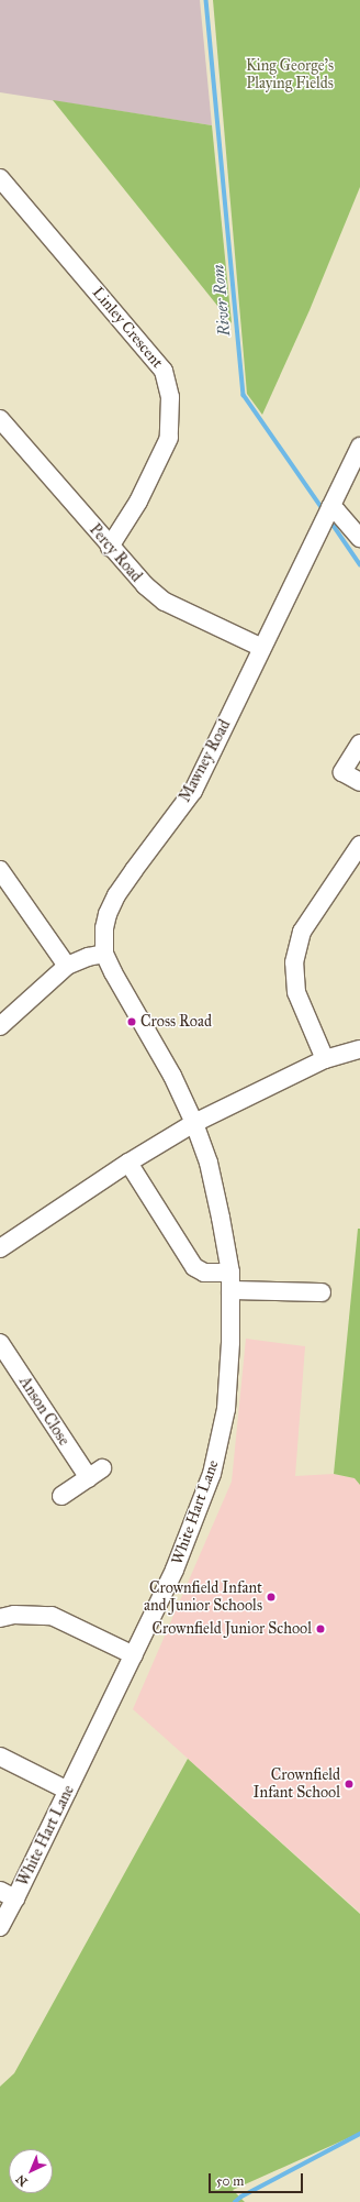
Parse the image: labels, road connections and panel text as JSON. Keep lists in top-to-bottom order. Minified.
{"streets":{"street":["Linley Crescent","Percy Road","Mawney Road","Anson Close","White Hart Lane"]},"crossings":[["Linley Crescent","Percy Road"],["Percy Road","Mawney Road"],["Mawney Road","White Hart Lane"]],"water":["River Rom"],"parks":["King George's Playing Fields"],"places":["Cross Road","Crownfield Infant and Junior Schools","Crownfield Junior School","Crownfield Infant School"],"scale_bar":"50 m","north":"bottom left"}
